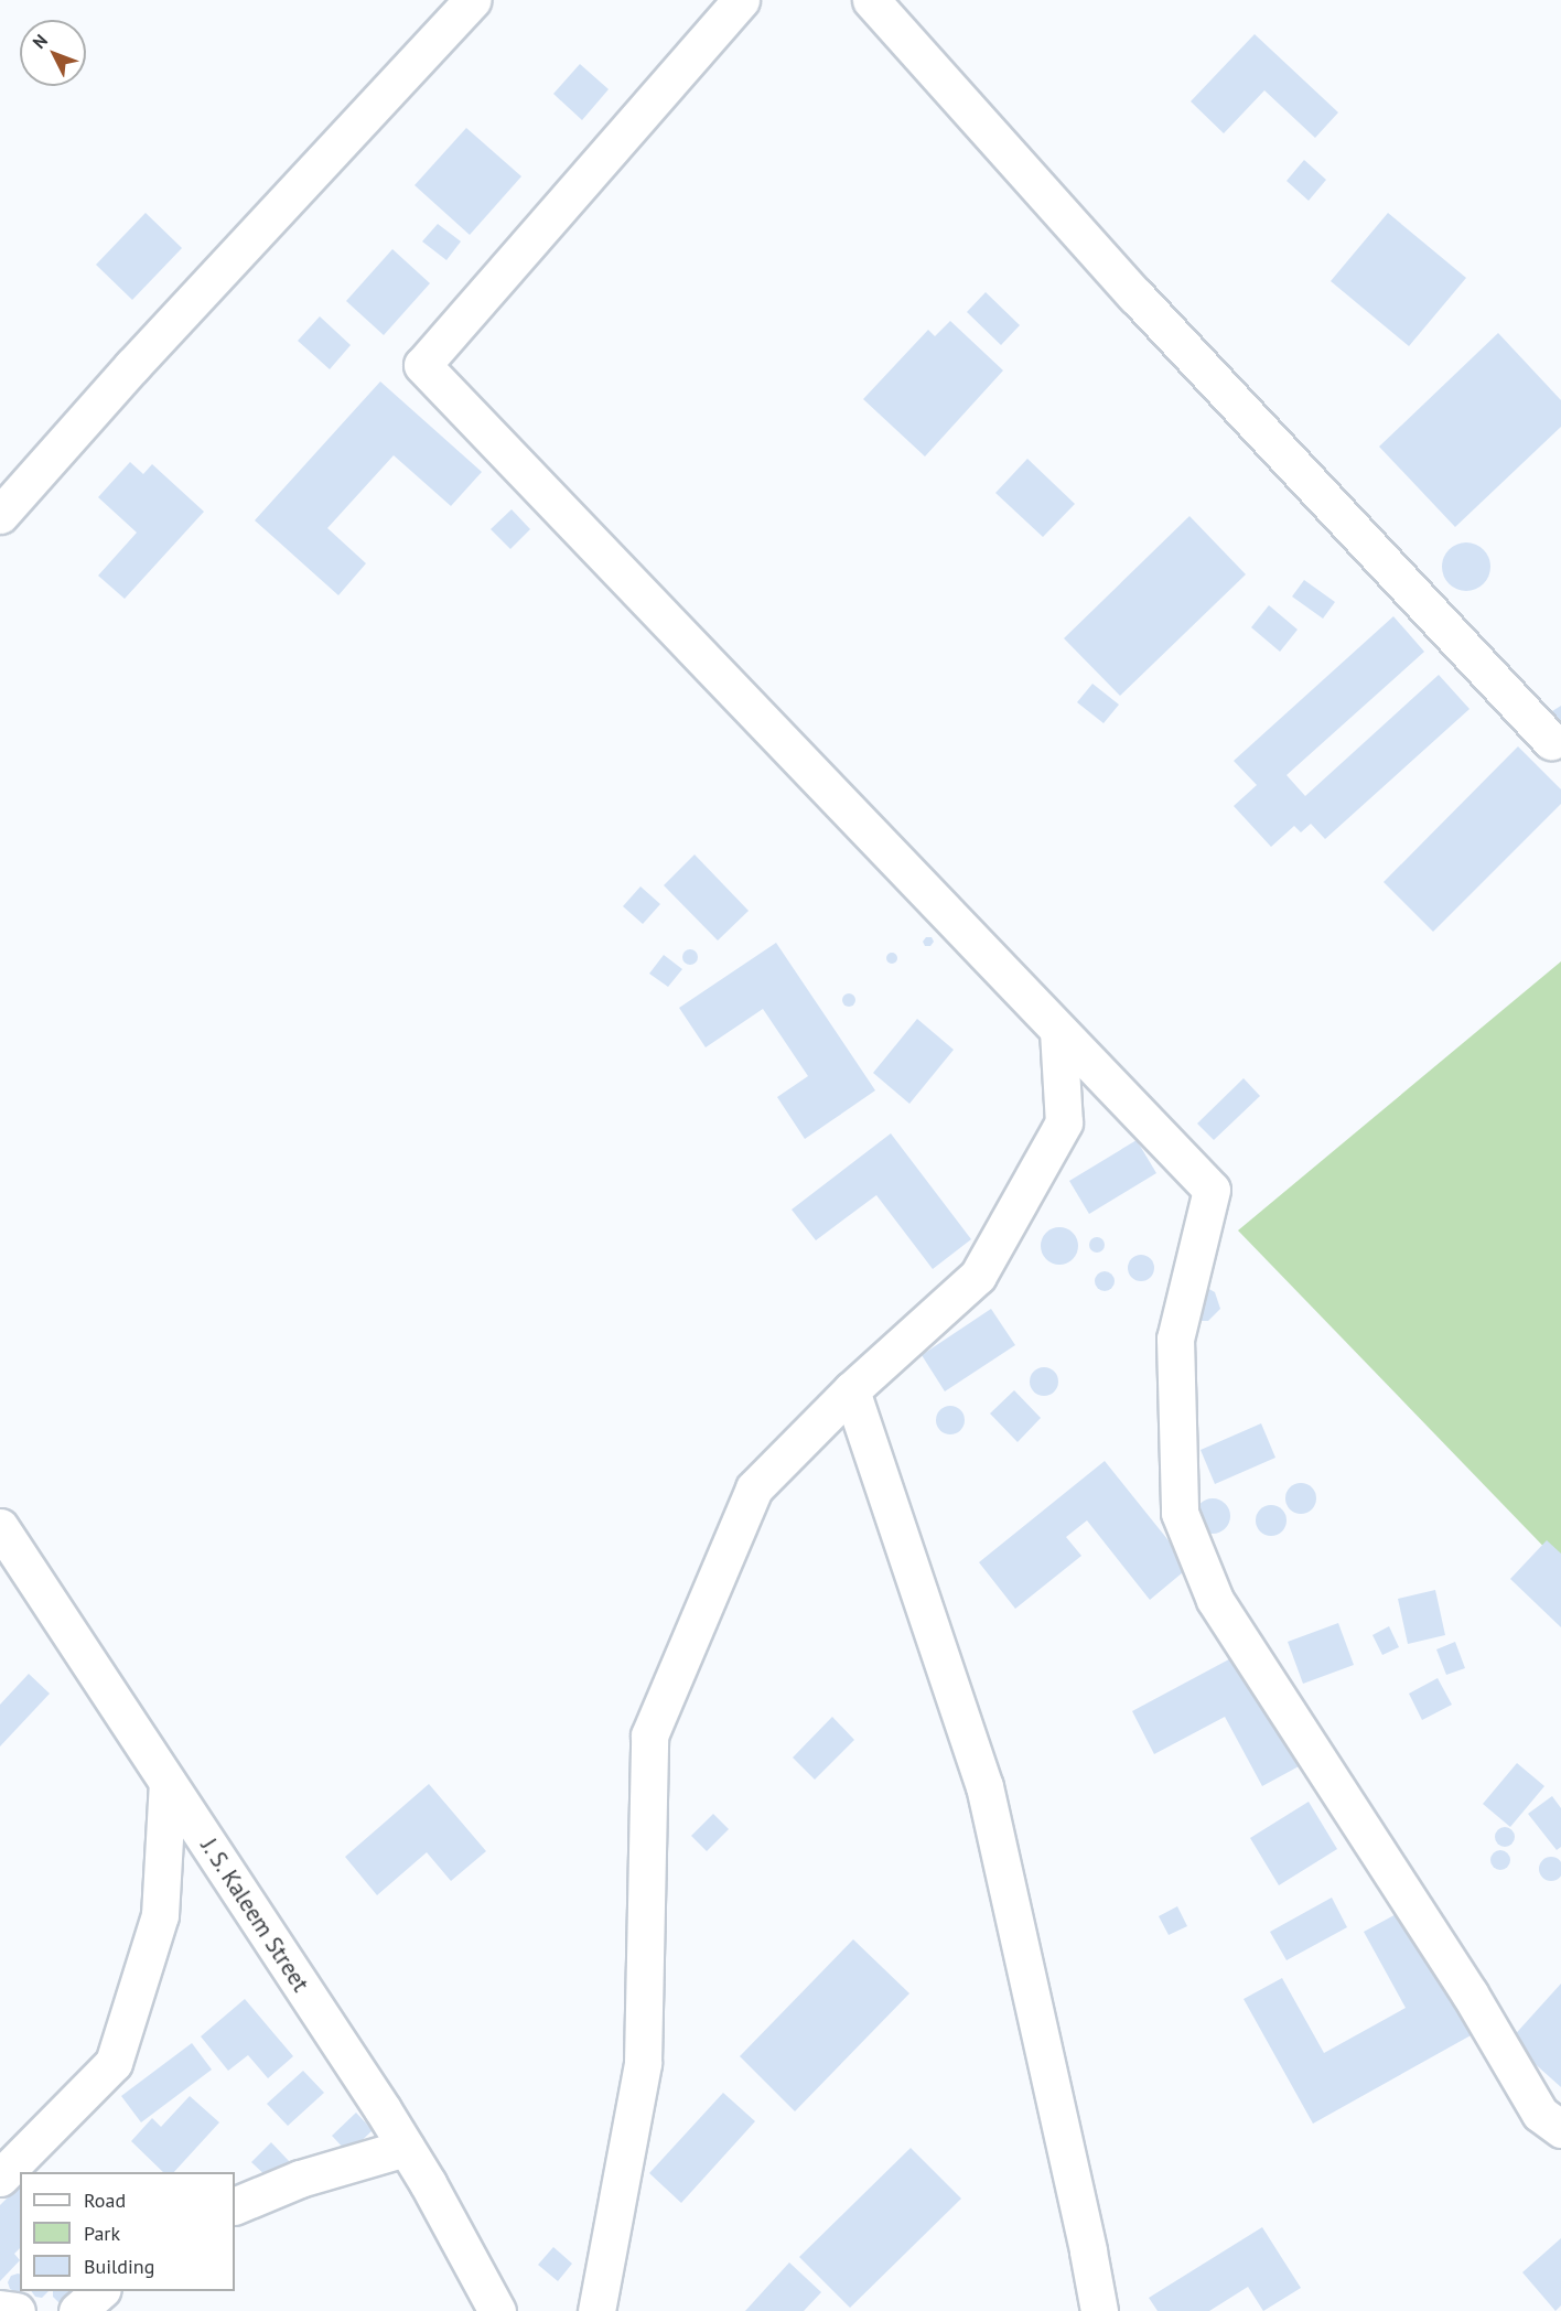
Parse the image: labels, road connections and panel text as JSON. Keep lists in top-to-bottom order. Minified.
{"streets":{"street":["J. S. Kaleem Street"]},"legend":["Road","Park","Building"],"north":"top left"}
